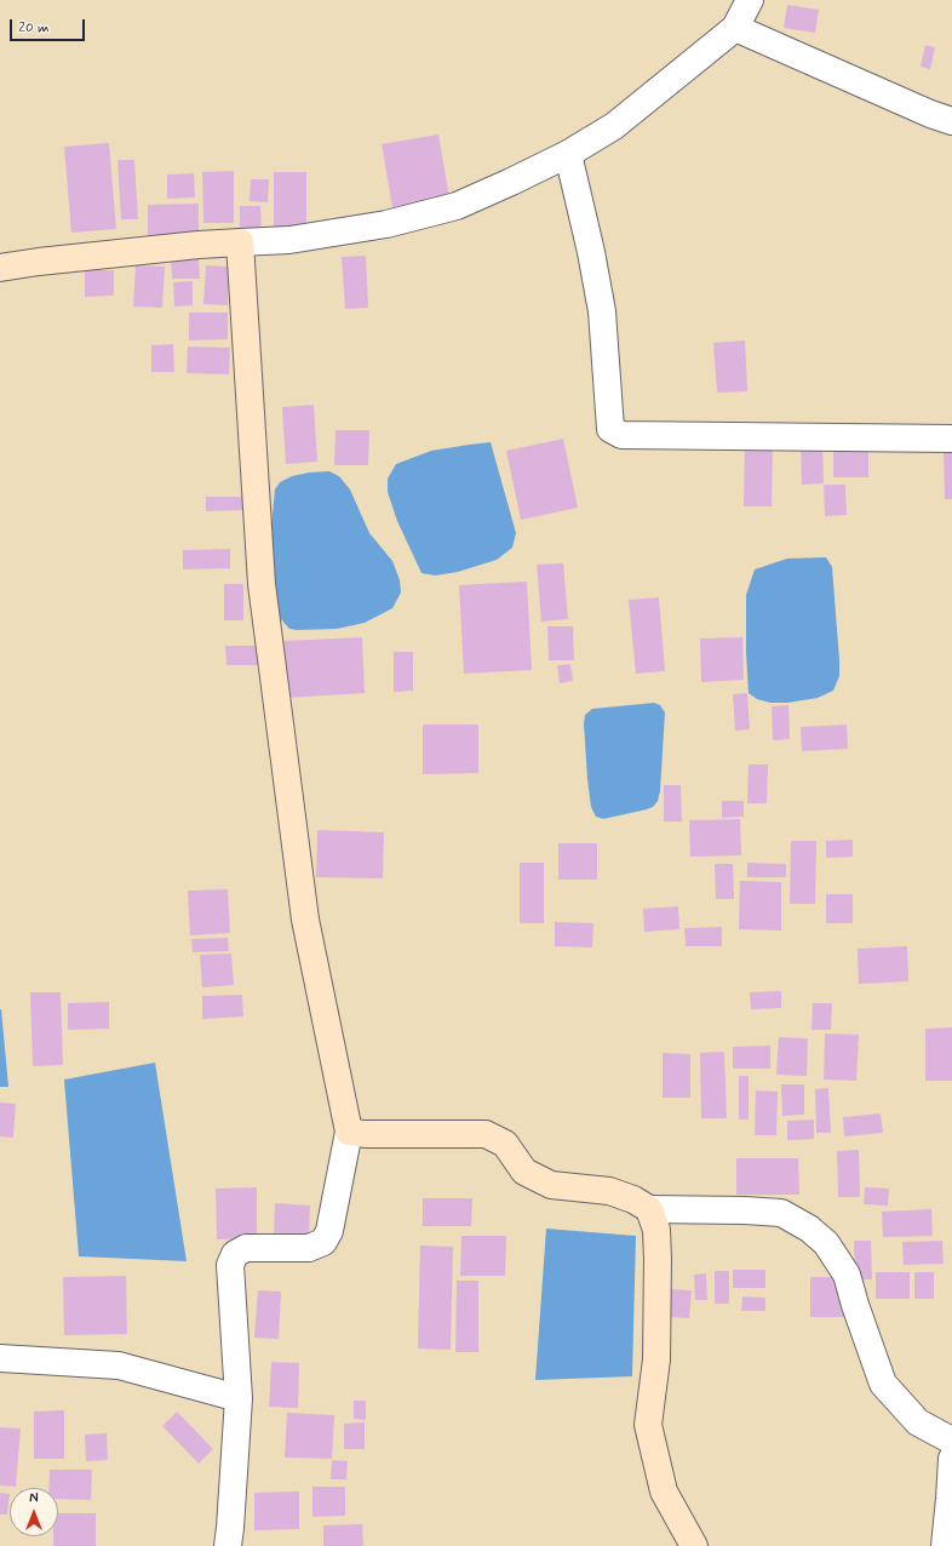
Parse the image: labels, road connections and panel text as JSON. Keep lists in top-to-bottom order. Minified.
{"scale_bar":"20 m","north":"top"}
